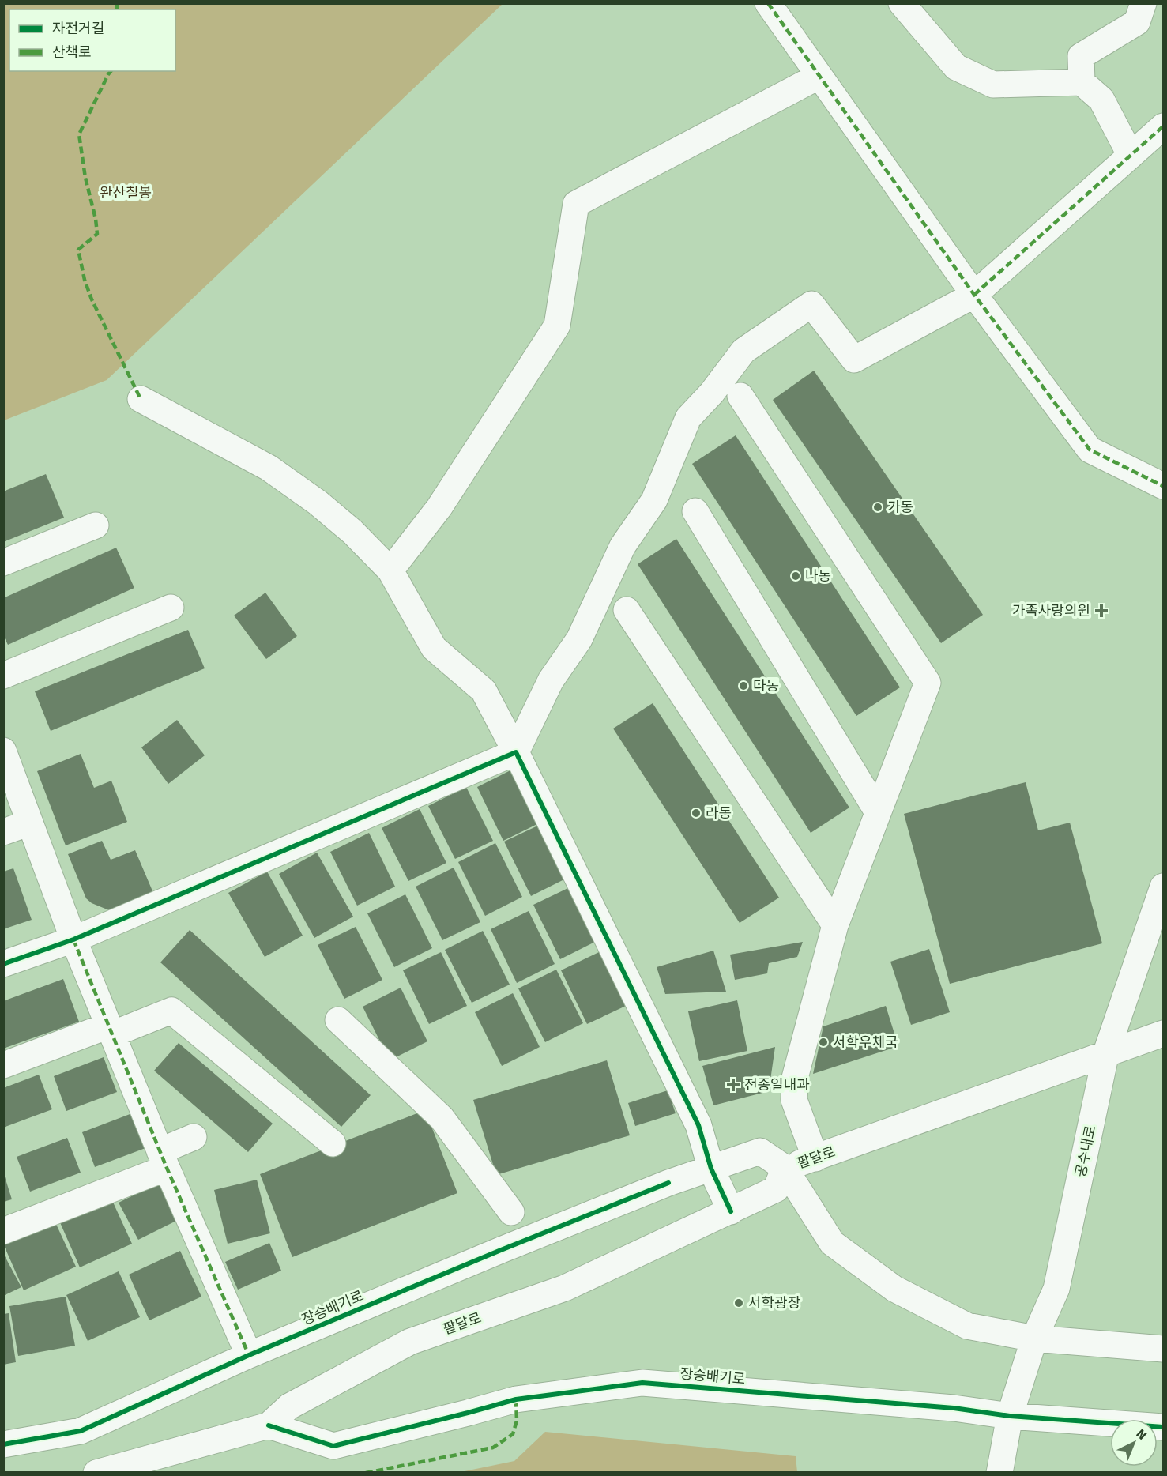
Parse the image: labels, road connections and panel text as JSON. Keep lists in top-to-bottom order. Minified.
{"streets":{"street":["공수내로","팔달로","장승배기로"]},"crossings":[["공수내로","팔달로"],["공수내로","장승배기로"],["팔달로","장승배기로"]],"parks":["완산칠봉"],"places":{"other":["가동","나동","다동","라동","서학우체국","서학광장"],"health":["가족사랑의원","전종일내과"]},"legend":["자전거길","산책로"],"north":"top right"}
